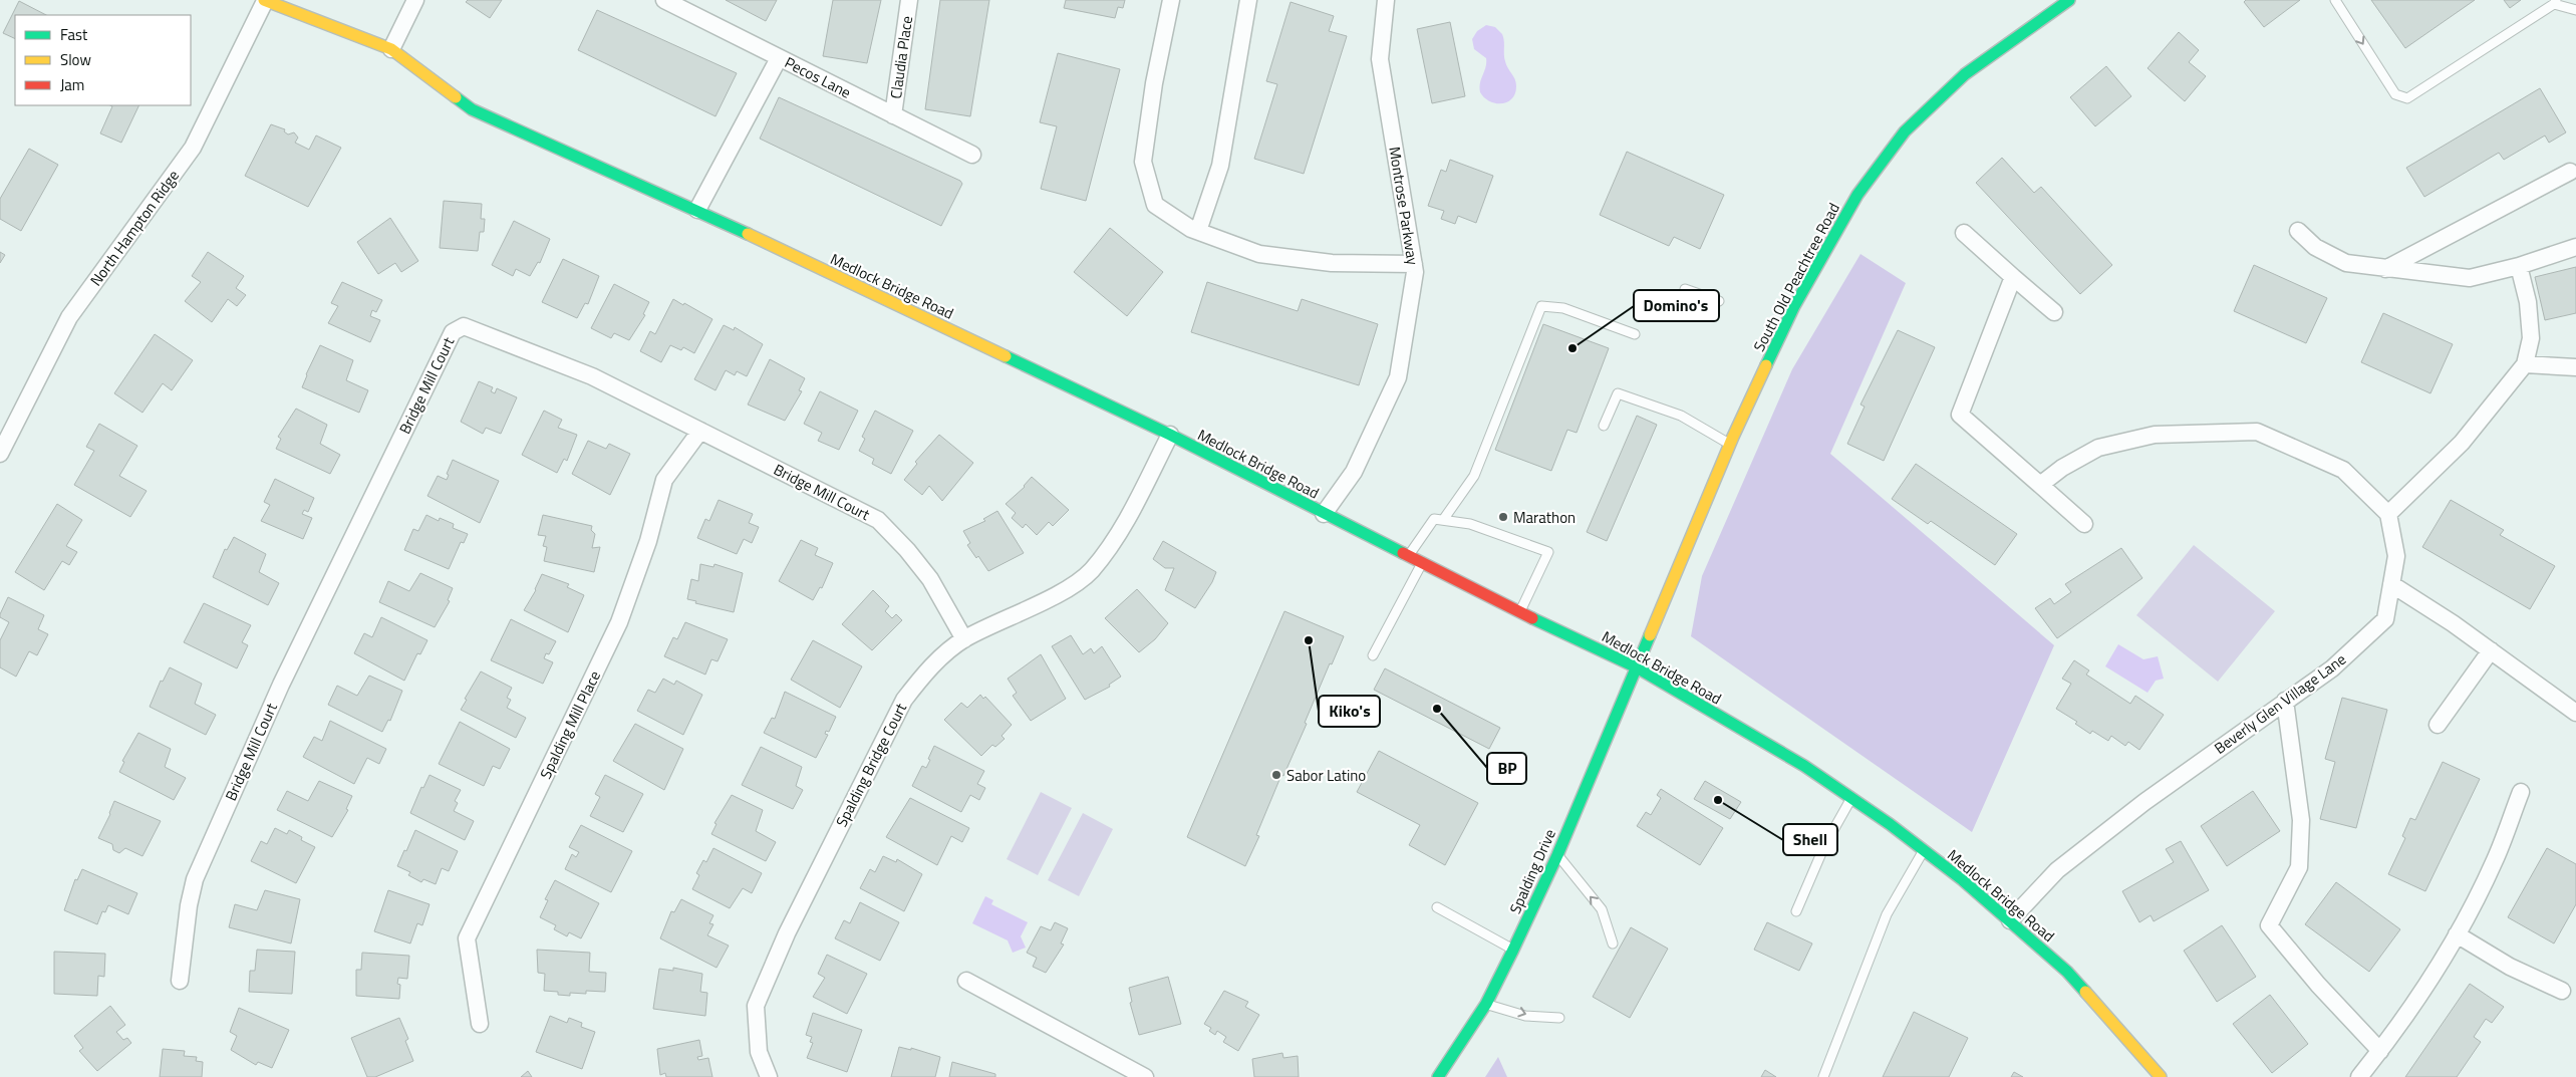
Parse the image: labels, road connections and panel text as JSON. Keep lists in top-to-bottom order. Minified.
{"streets":{"main road":["South Old Peachtree Road","Medlock Bridge Road","Spalding Drive"],"street":["Claudia Place","Pecos Lane","Montrose Parkway","North Hampton Ridge","Bridge Mill Court","Beverly Glen Village Lane","Spalding Mill Place","Spalding Bridge Court"]},"crossings":[["Claudia Place","Pecos Lane"],["Montrose Parkway","Medlock Bridge Road"],["North Hampton Ridge","Medlock Bridge Road"],["South Old Peachtree Road","Medlock Bridge Road"],["South Old Peachtree Road","Spalding Drive"],["Medlock Bridge Road","Beverly Glen Village Lane"],["Medlock Bridge Road","Spalding Bridge Court"],["Medlock Bridge Road","Spalding Drive"],["Bridge Mill Court","Spalding Mill Place"],["Bridge Mill Court","Spalding Bridge Court"]],"places":["Domino's","Marathon","Kiko's","BP","Sabor Latino","Shell"],"legend":["Fast","Slow","Jam"]}
